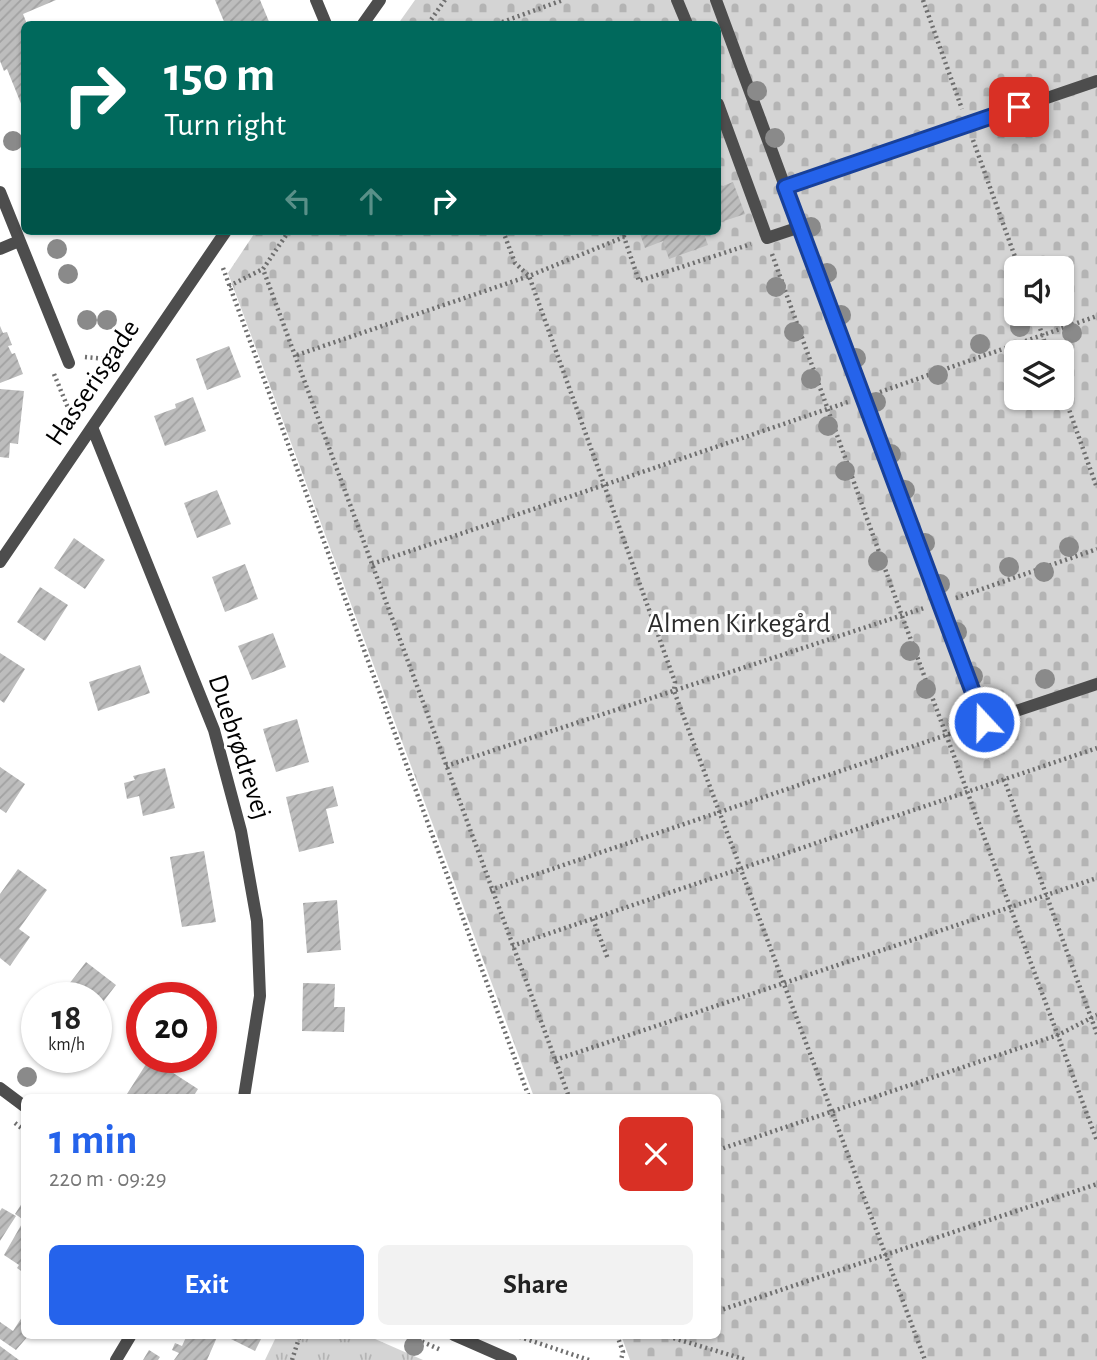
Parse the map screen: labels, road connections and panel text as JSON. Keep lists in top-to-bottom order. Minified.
{"streets":{"street":["Hasserisgade","Duebrødrevej"]},"crossings":[["Hasserisgade","Duebrødrevej"]],"parks":["Almen Kirkegård"],"page":{"turn":["150 m","Turn right"],"speed":"18 km/h","limit":"20","heading":["1 min","220 m · 09:29"],"buttons":["Exit","Share"]}}
